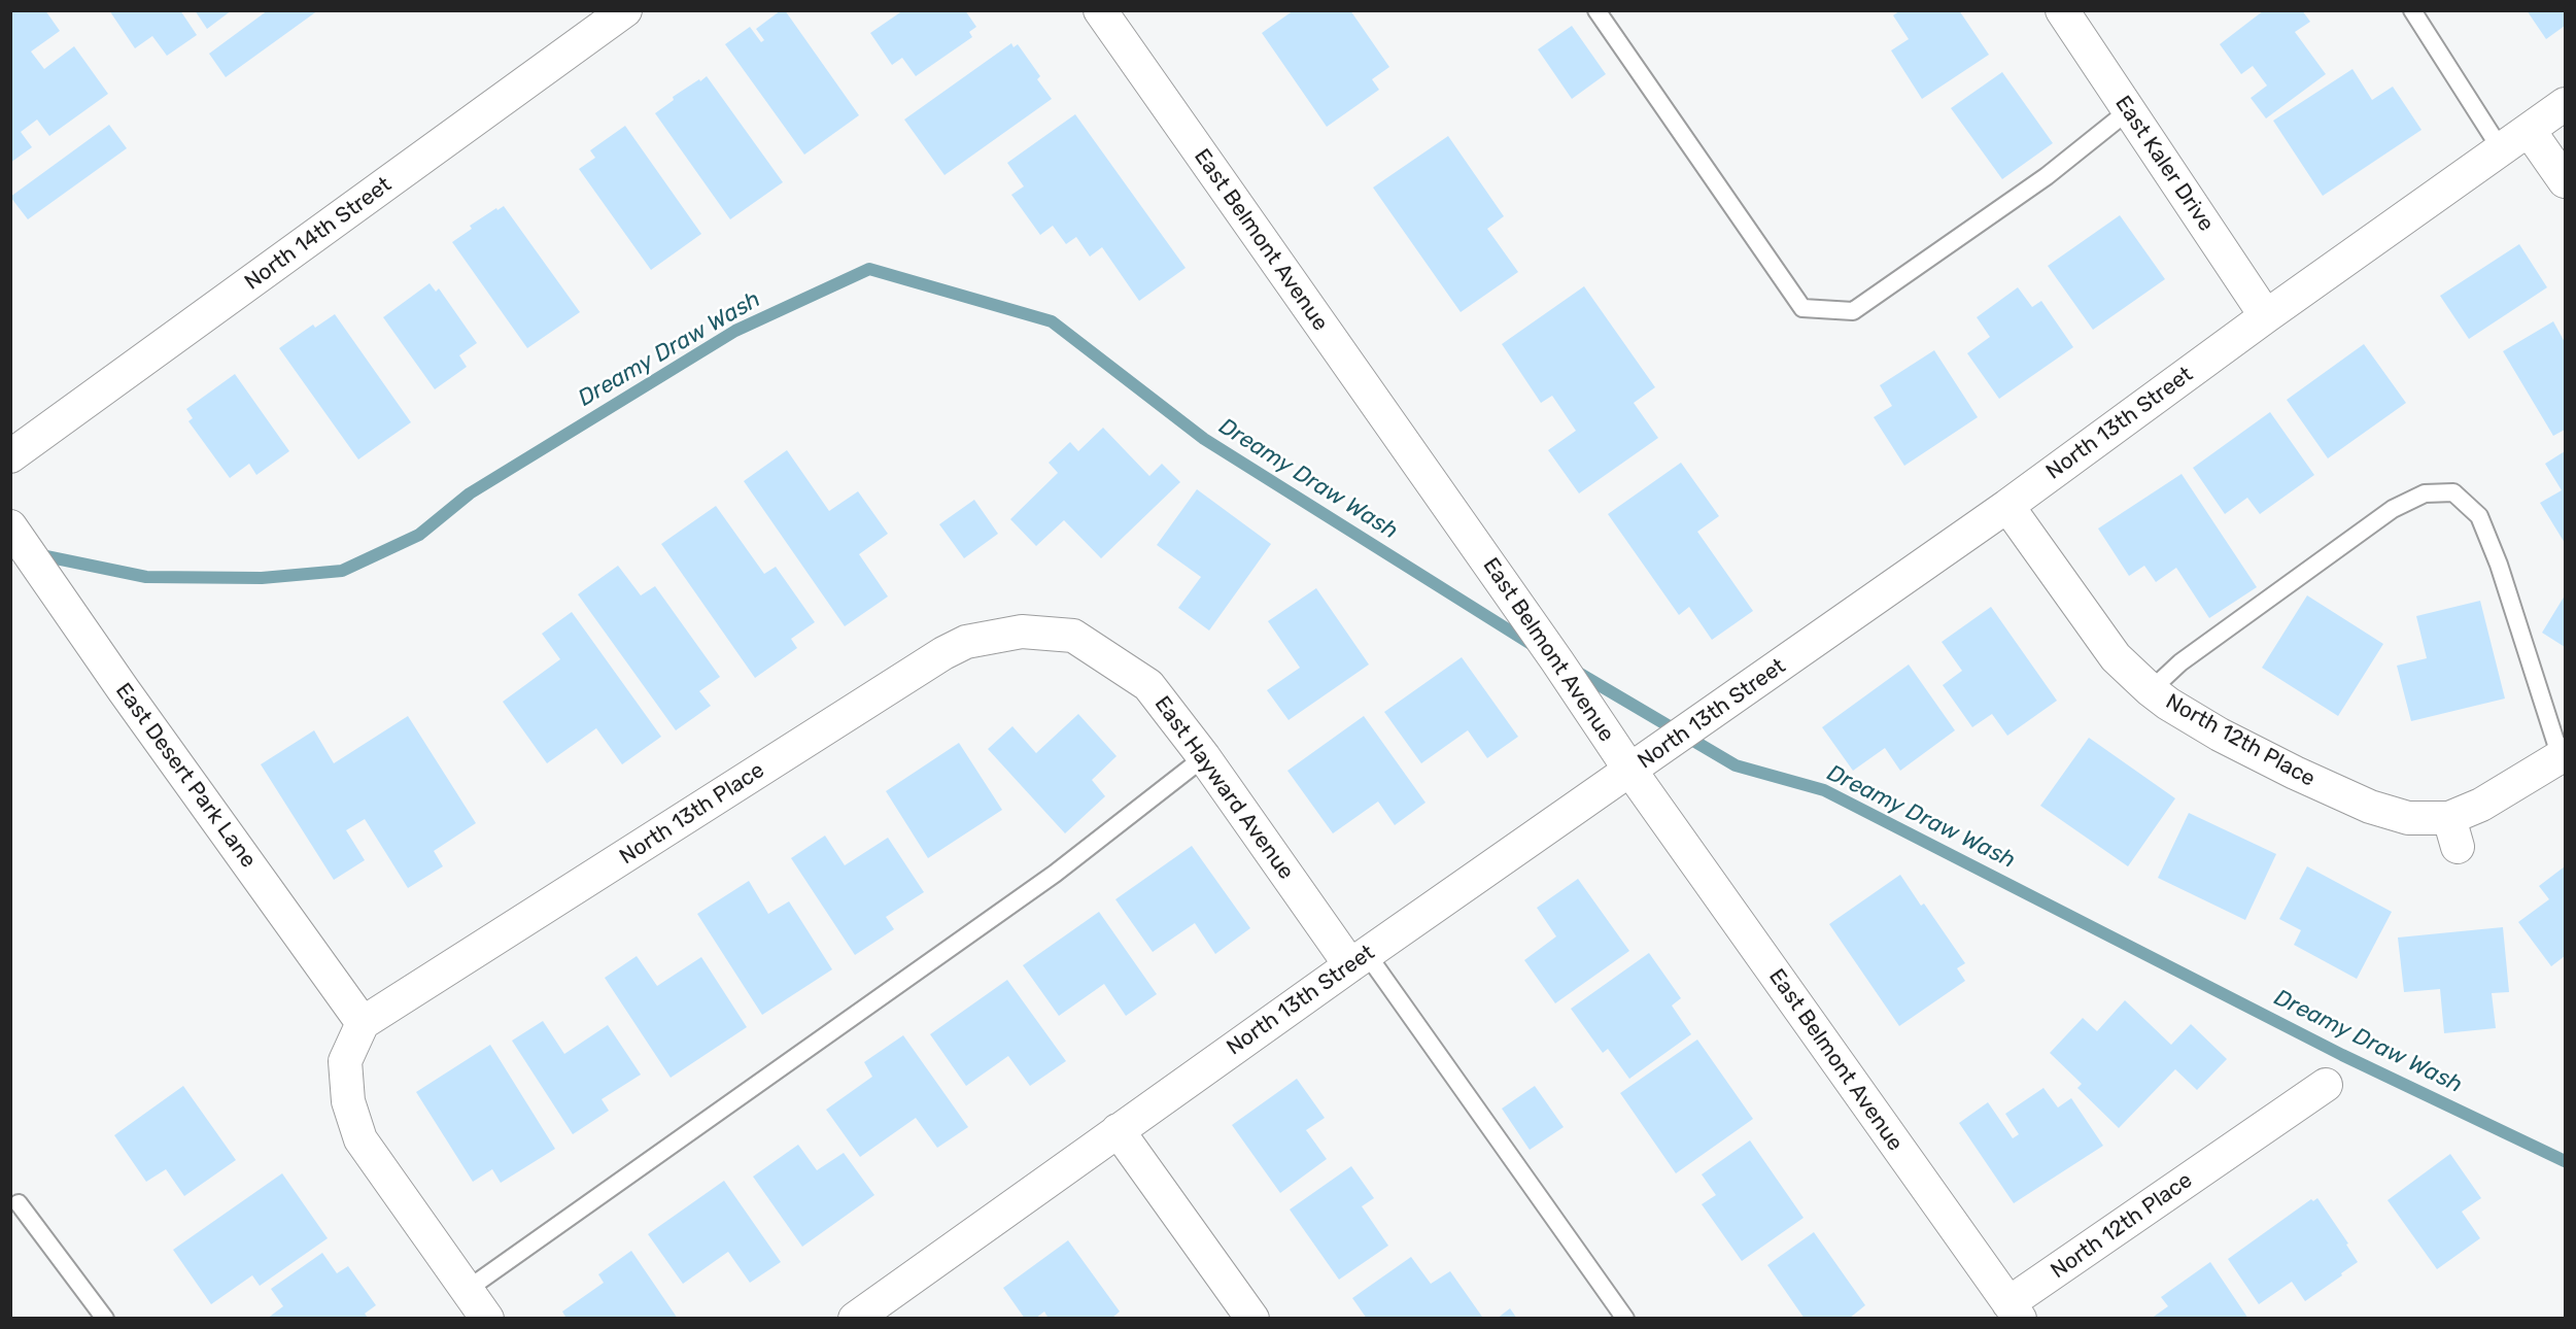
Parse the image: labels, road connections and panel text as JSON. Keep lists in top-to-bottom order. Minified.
{"streets":{"street":["East Kaler Drive","North 14th Street","East Belmont Avenue","North 13th Street","North 12th Place","East Desert Park Lane","East Hayward Avenue","North 13th Place"]},"crossings":[["East Kaler Drive","North 13th Street"],["East Belmont Avenue","North 13th Street"],["East Belmont Avenue","North 12th Place"],["North 13th Street","North 12th Place"],["North 13th Street","East Hayward Avenue"],["East Desert Park Lane","North 13th Place"],["East Hayward Avenue","North 13th Place"]],"water":["Dreamy Draw Wash"]}
